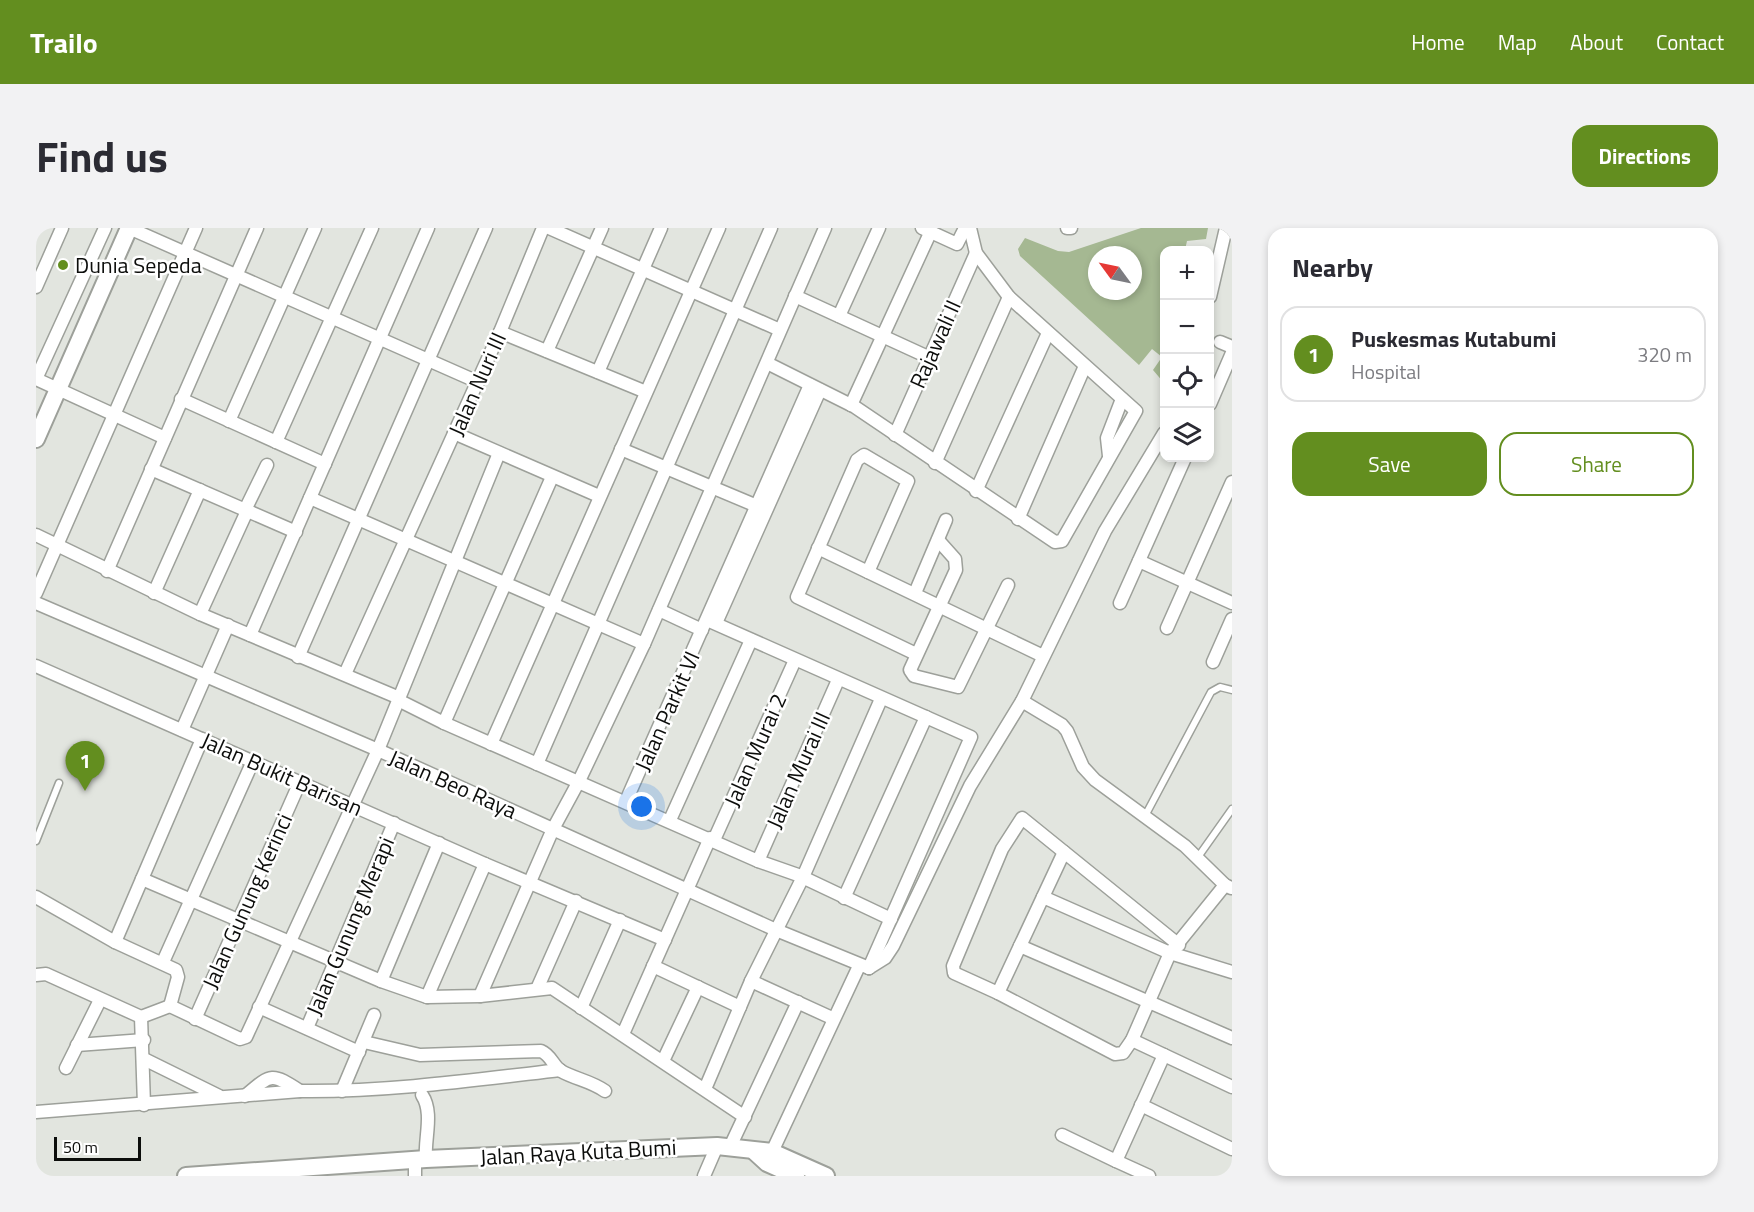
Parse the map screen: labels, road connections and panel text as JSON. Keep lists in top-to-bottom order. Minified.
{"streets":{"street":["Rajawali II","Jalan Nuri III","Jalan Parkit VI","Jalan Murai 2","Jalan Murai III","Jalan Bukit Barisan","Jalan Beo Raya","Jalan Gunung Kerinci","Jalan Gunung Merapi","Jalan Raya Kuta Bumi"]},"crossings":[["Jalan Murai 2","Jalan Bukit Barisan"],["Jalan Murai 2","Jalan Beo Raya"],["Jalan Bukit Barisan","Jalan Gunung Kerinci"],["Jalan Bukit Barisan","Jalan Gunung Merapi"]],"places":["Dunia Sepeda"],"scale_bar":"50 m","north":"top left","page":{"header":"Trailo","nav":["Home","Map","About","Contact"],"title":"Find us","buttons":["Directions",["Save","Share"]],"heading":"Nearby","map_buttons":["+","−"],"list":[{"mark":"1","name":"Puskesmas Kutabumi","note":"Hospital","value":"320 m"}],"pins":"1","scale":"50 m"}}
